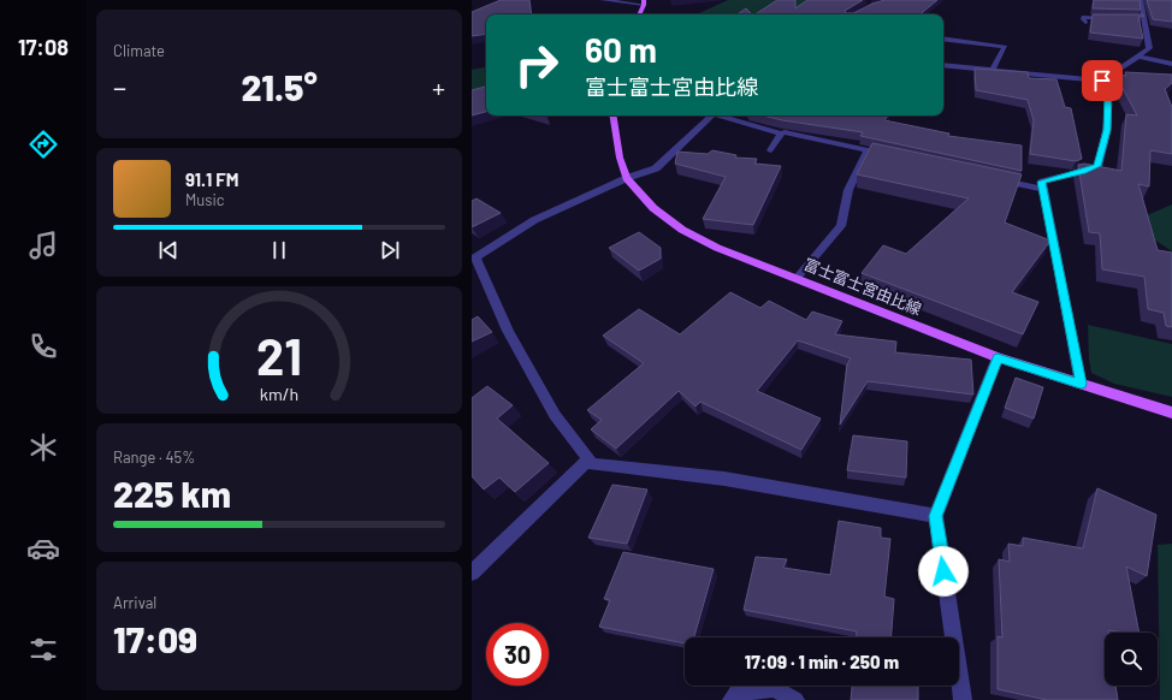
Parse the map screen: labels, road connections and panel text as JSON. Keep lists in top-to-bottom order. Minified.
{"streets":{"main road":["富士富士宮由比線"]},"page":{"tabs":"17:08","tile":["Climate",["Range · 45%","225 km"],["Arrival","17:09"]],"turn":["60 m","富士富士宮由比線"],"heat":["−","21.5°","+"],"song":["91.1 FM","Music"],"limit":"30","trip":"17:09 · 1 min · 250 m","gauge":["21","km/h"]}}
